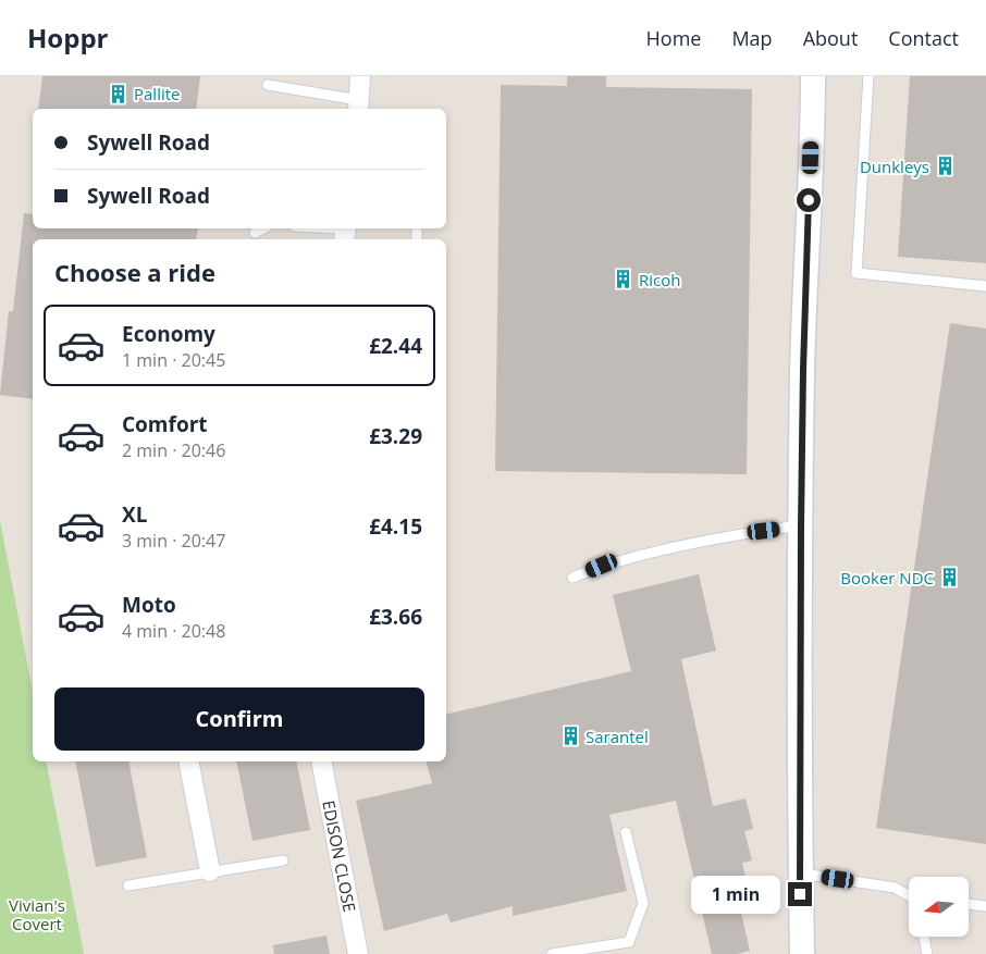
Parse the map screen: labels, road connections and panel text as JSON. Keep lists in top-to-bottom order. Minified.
{"streets":{"street":["EDISON CLOSE"]},"parks":["Vivian's Covert"],"places":{"building":["Pallite","Dunkleys","Ricoh","Booker NDC","Sarantel"]},"north":"left","page":{"header":"Hoppr","nav":["Home","Map","About","Contact"],"banner":["Sywell Road","Sywell Road"],"heading":"Choose a ride","list":[{"name":"Economy","note":"1 min · 20:45","value":"£2.44"},{"name":"Comfort","note":"2 min · 20:46","value":"£3.29"},{"name":"XL","note":"3 min · 20:47","value":"£4.15"},{"name":"Moto","note":"4 min · 20:48","value":"£3.66"}],"buttons":"Confirm","bubble":"1 min"}}
